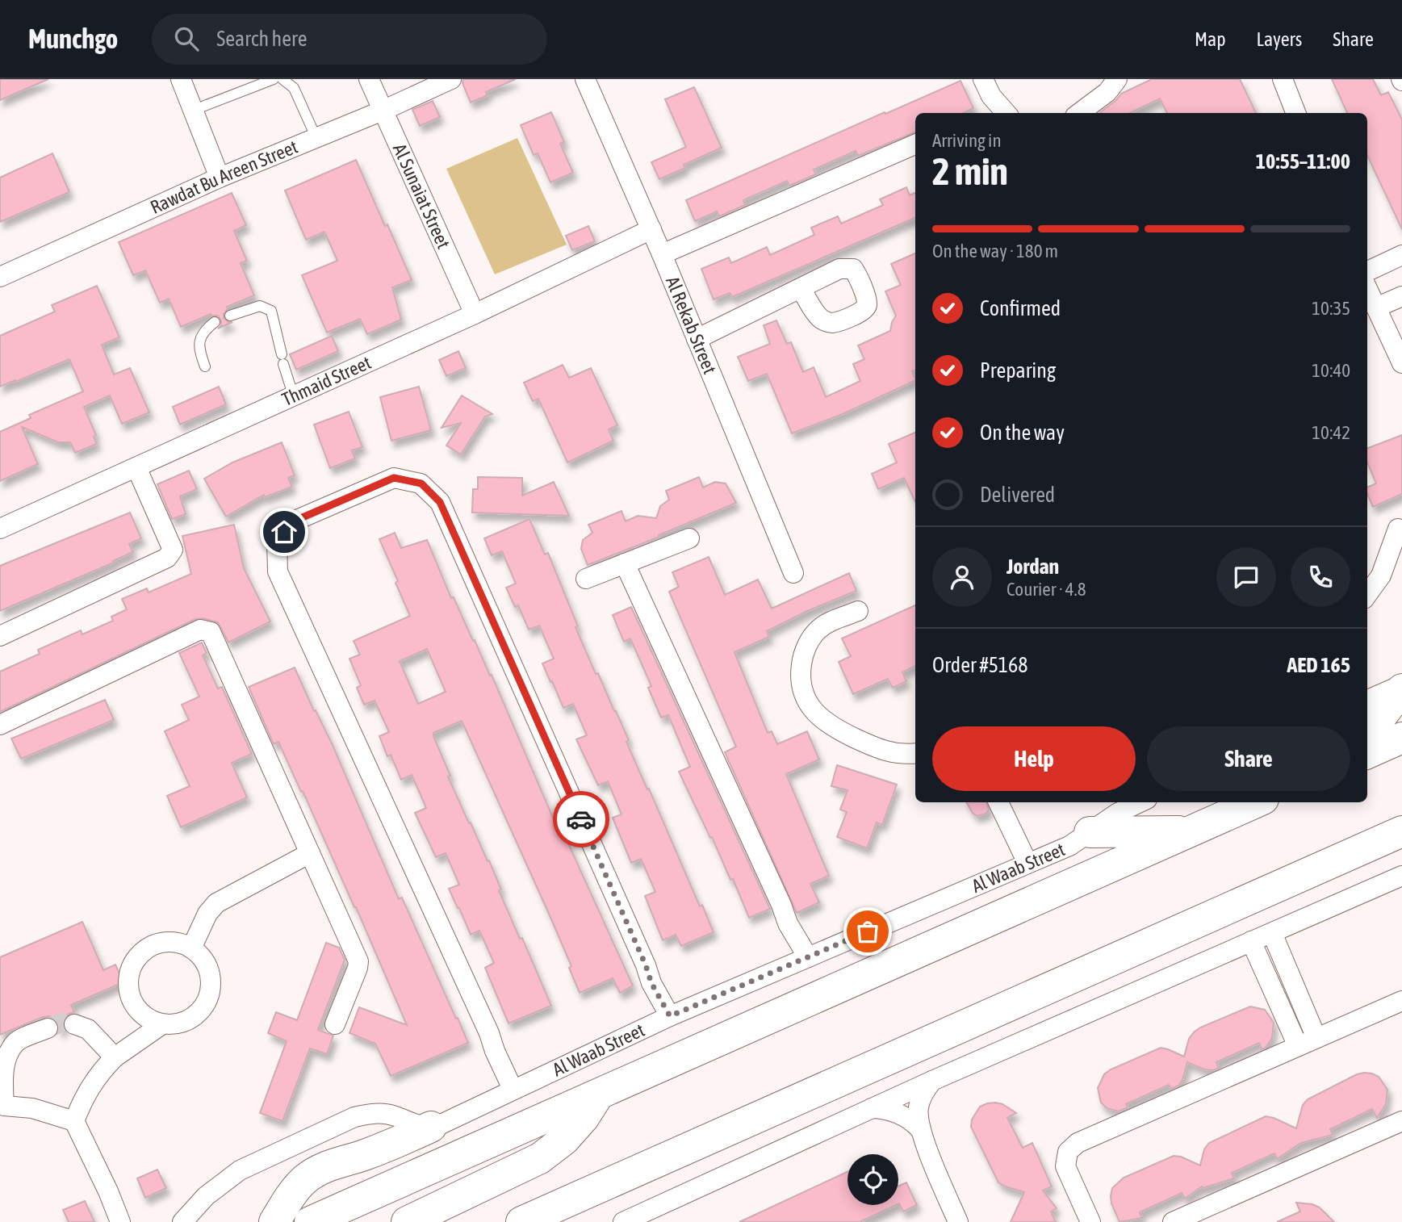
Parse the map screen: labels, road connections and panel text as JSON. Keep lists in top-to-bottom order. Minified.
{"streets":{"main road":["Al Waab Street"],"street":["Rawdat Bu Areen Street","Al Sunaiat Street","Al Rekab Street","Thmaid Street"]},"crossings":[["Rawdat Bu Areen Street","Al Sunaiat Street"],["Al Sunaiat Street","Thmaid Street"],["Al Rekab Street","Thmaid Street"]],"page":{"header":"Munchgo","search":"Search here","nav":["Map","Layers","Share"],"heading":["2 min","Arriving in","10:55–11:00"],"panel":["Jordan","Courier · 4.8","Order #5168","AED 165"],"bar":"On the way · 180 m","list":[["Confirmed","10:35"],["Preparing","10:40"],["On the way","10:42"],"Delivered"],"buttons":["Help","Share"]}}
